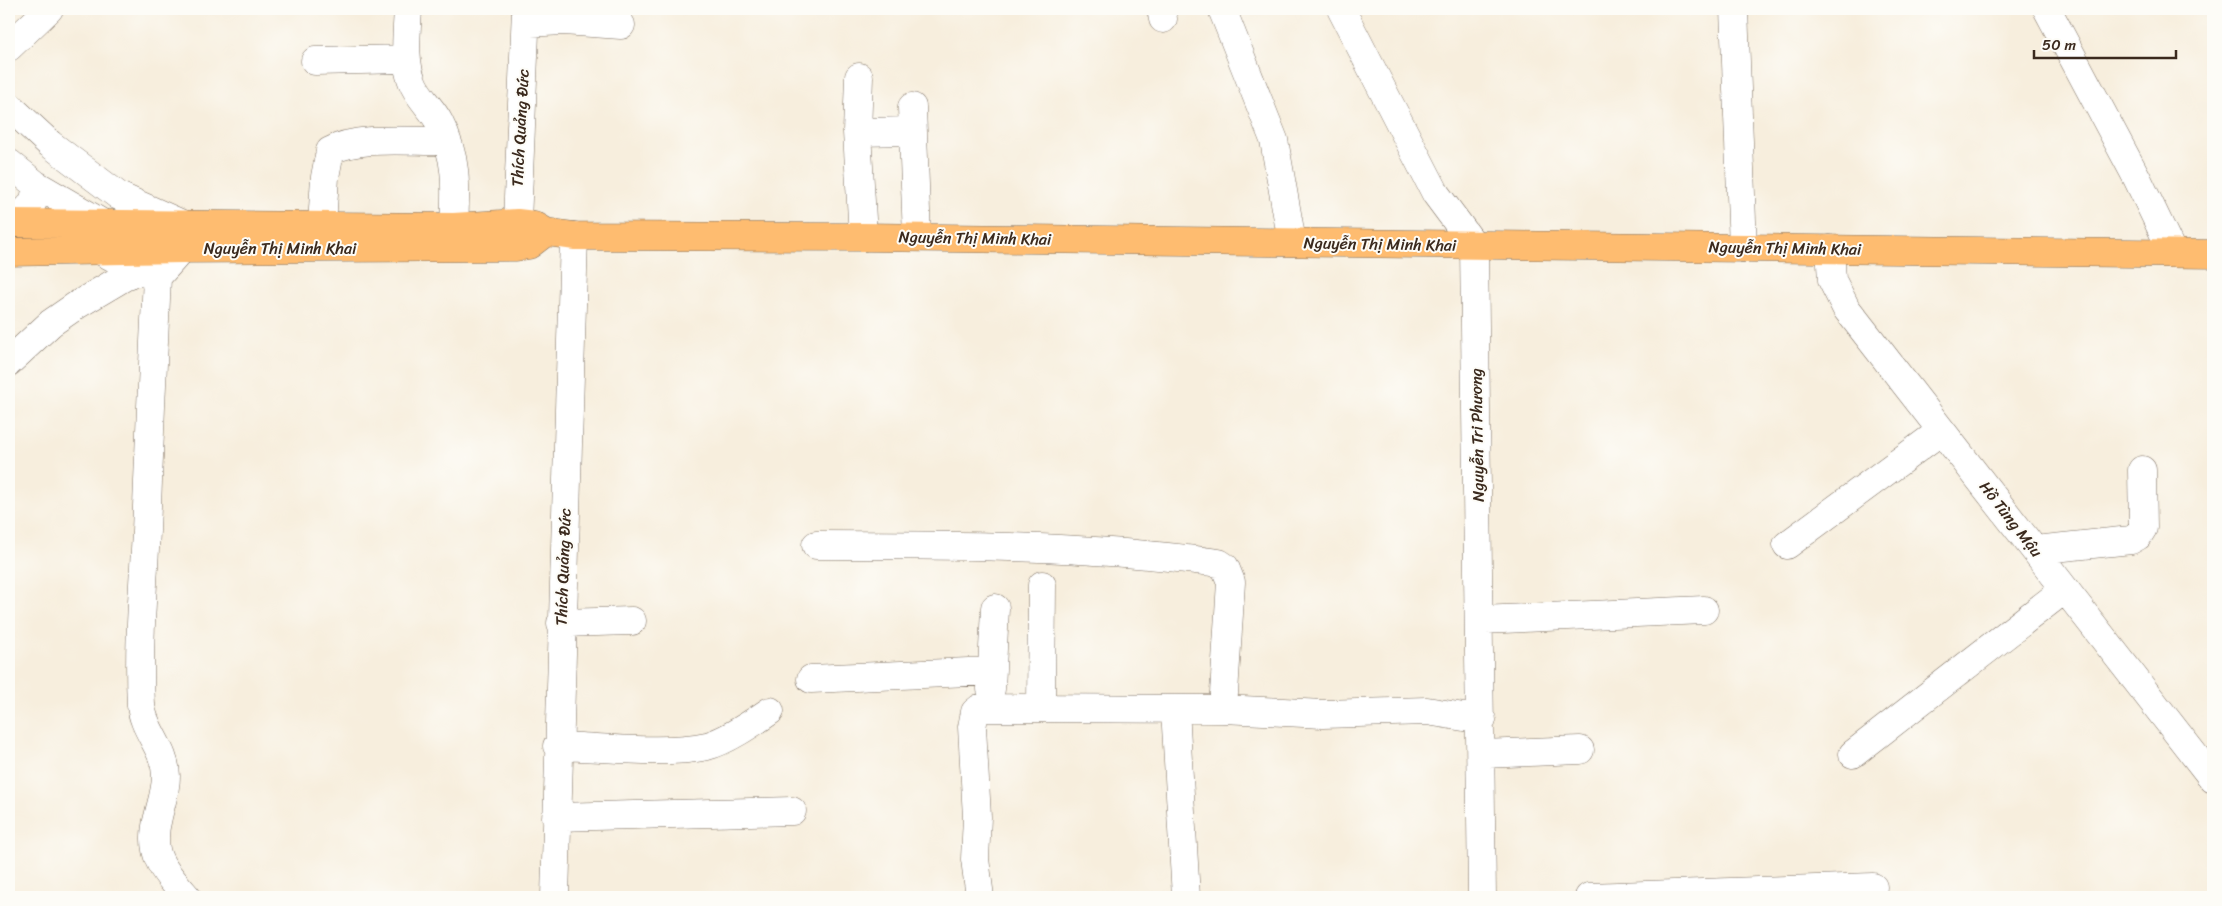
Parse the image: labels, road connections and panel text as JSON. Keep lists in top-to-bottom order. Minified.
{"streets":{"main road":["Nguyễn Thị Minh Khai"],"street":["Thích Quảng Đức","Nguyễn Tri Phương","Hồ Tùng Mậu"]},"crossings":[["Thích Quảng Đức","Nguyễn Thị Minh Khai"],["Nguyễn Thị Minh Khai","Nguyễn Tri Phương"],["Nguyễn Thị Minh Khai","Hồ Tùng Mậu"]],"scale_bar":"50 m"}
